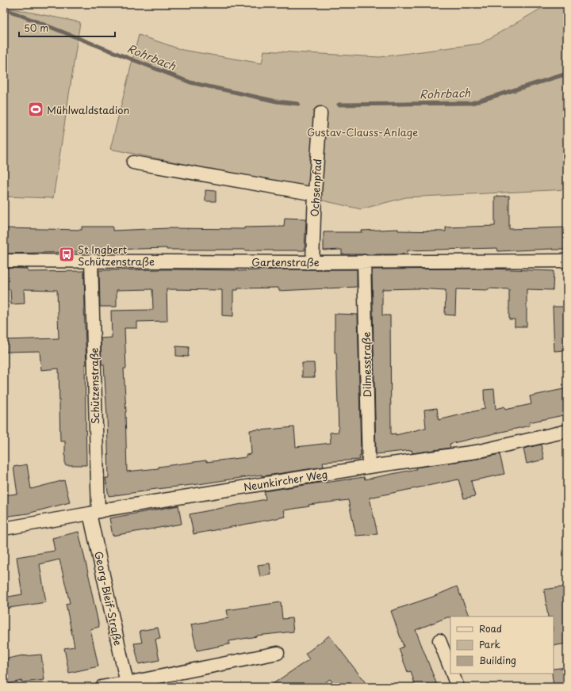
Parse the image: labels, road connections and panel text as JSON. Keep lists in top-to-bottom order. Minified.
{"streets":{"street":["Ochsenpfad","Gartenstraße","Dilmesstraße","Schützenstraße","Neunkircher Weg","Georg-Bleif-Straße"]},"crossings":[["Ochsenpfad","Gartenstraße"],["Gartenstraße","Dilmesstraße"],["Gartenstraße","Schützenstraße"],["Dilmesstraße","Neunkircher Weg"],["Schützenstraße","Neunkircher Weg"],["Schützenstraße","Georg-Bleif-Straße"],["Neunkircher Weg","Georg-Bleif-Straße"]],"water":["Rohrbach"],"parks":["Gustav-Clauss-Anlage"],"places":{"sports":["Mühlwaldstadion"],"bus stop":["St.Ingbert Schützenstraße"]},"legend":["Road","Park","Building"],"scale_bar":"50 m"}
